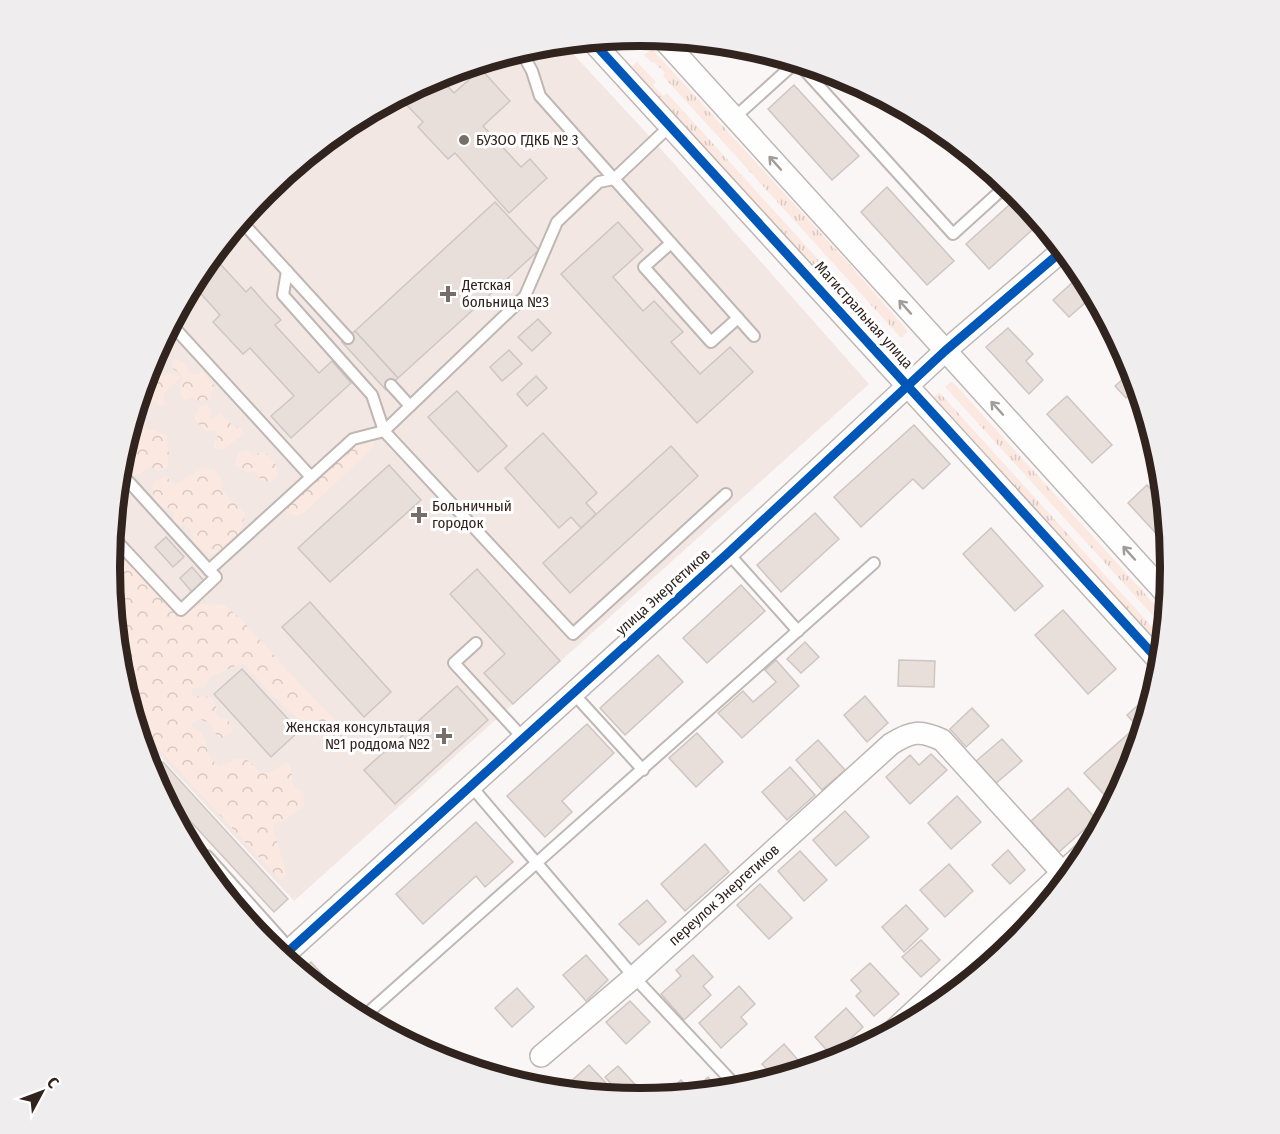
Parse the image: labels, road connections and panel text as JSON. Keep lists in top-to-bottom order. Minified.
{"streets":{"street":["Магистральная улица","улица Энергетиков","переулок Энергетиков"]},"crossings":[["Магистральная улица","улица Энергетиков"]],"places":{"other":["БУЗОО ГДКБ № 3"],"health":["Детская больница №3","Больничный городок","Женская консультация №1 роддома №2"]},"north":"top right"}
